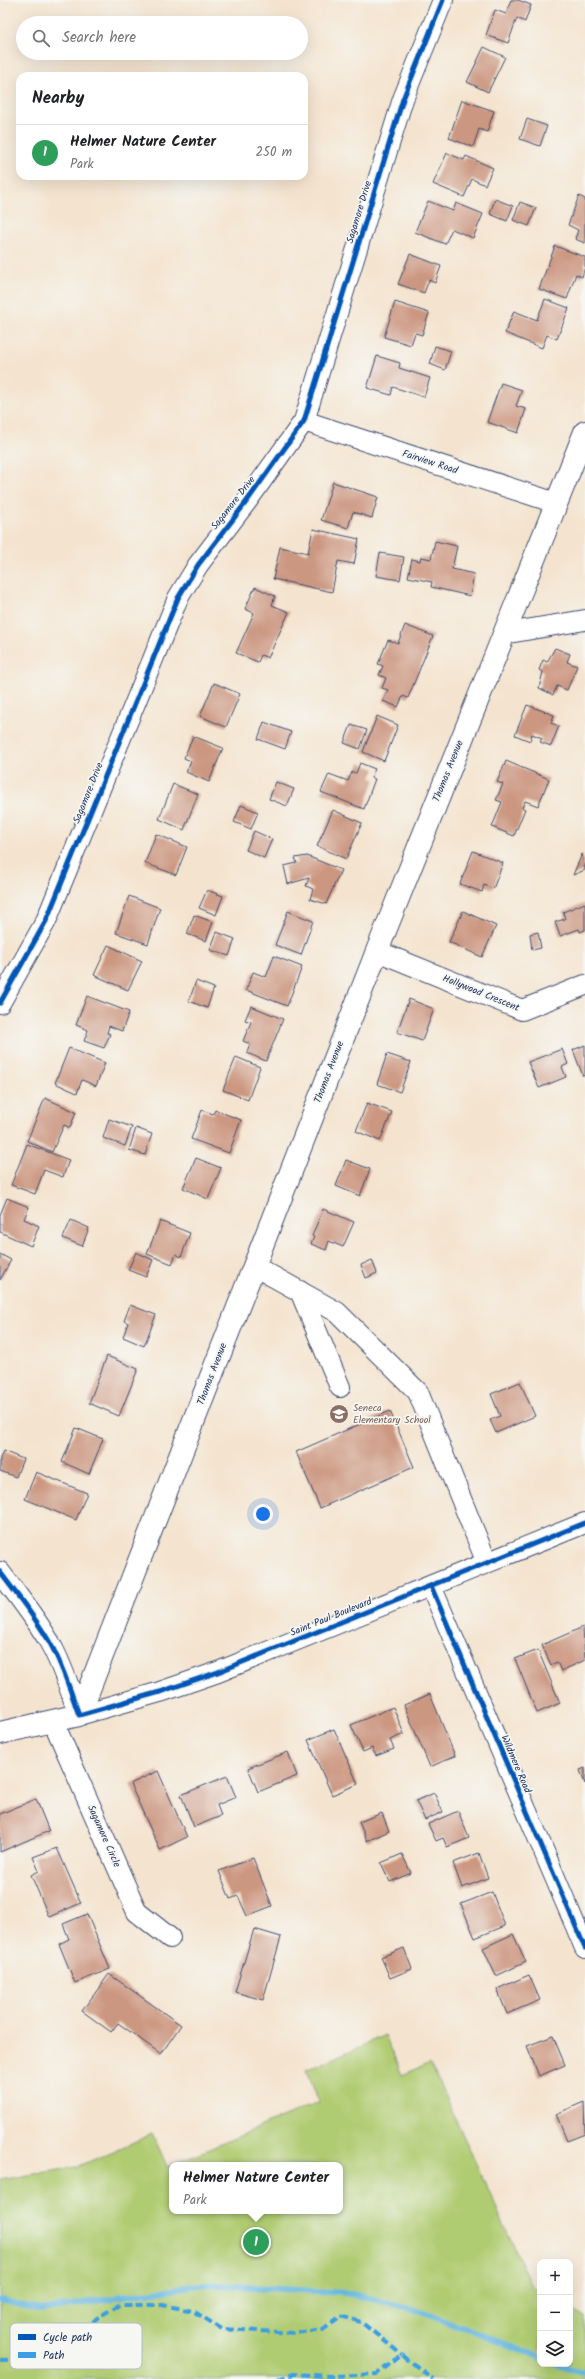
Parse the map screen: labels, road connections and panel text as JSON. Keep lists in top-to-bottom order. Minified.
{"streets":{"main road":["Thomas Avenue","Saint Paul Boulevard"],"street":["Sagamore Drive","Fairview Road","Hollywood Crescent","Wildmere Road","Sagamore Circle"]},"crossings":[["Sagamore Drive","Fairview Road"],["Fairview Road","Thomas Avenue"],["Thomas Avenue","Hollywood Crescent"],["Thomas Avenue","Saint Paul Boulevard"],["Saint Paul Boulevard","Wildmere Road"],["Saint Paul Boulevard","Sagamore Circle"]],"places":{"school or university":["Seneca Elementary School"]},"legend":["Cycle path","Path"],"page":{"search":"Search here","heading":"Nearby","list":[{"mark":"1","name":"Helmer Nature Center","note":"Park","value":"250 m"}],"popup":["Helmer Nature Center","Park"],"pins":"1","map_buttons":["+","−"]}}
